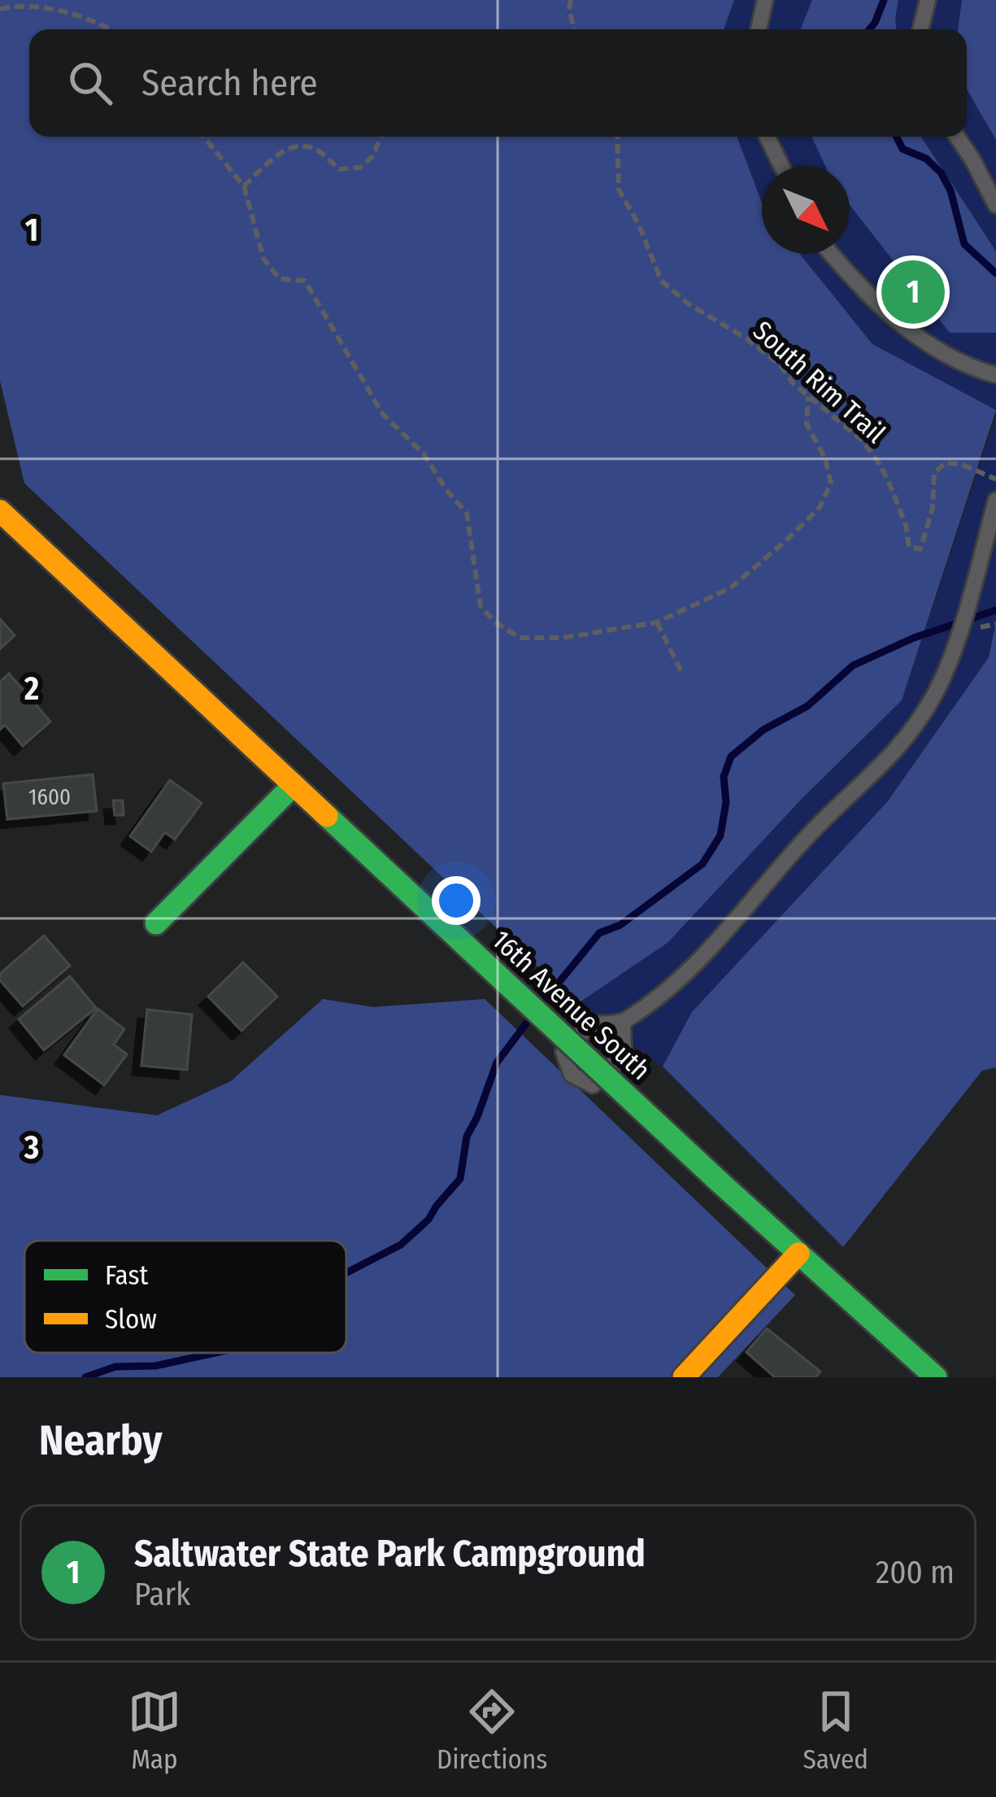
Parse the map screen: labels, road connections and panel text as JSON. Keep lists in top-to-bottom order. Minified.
{"streets":{"main road":["16th Avenue South"],"path":["South Rim Trail"]},"house_numbers":["1600"],"legend":["Fast","Slow"],"north":"bottom right","page":{"search":"Search here","pins":"1","heading":"Nearby","list":[{"mark":"1","name":"Saltwater State Park Campground","note":"Park","value":"200 m"}],"nav":["Map","Directions","Saved"]},"grid":{"rows":["1","2","3"]}}
